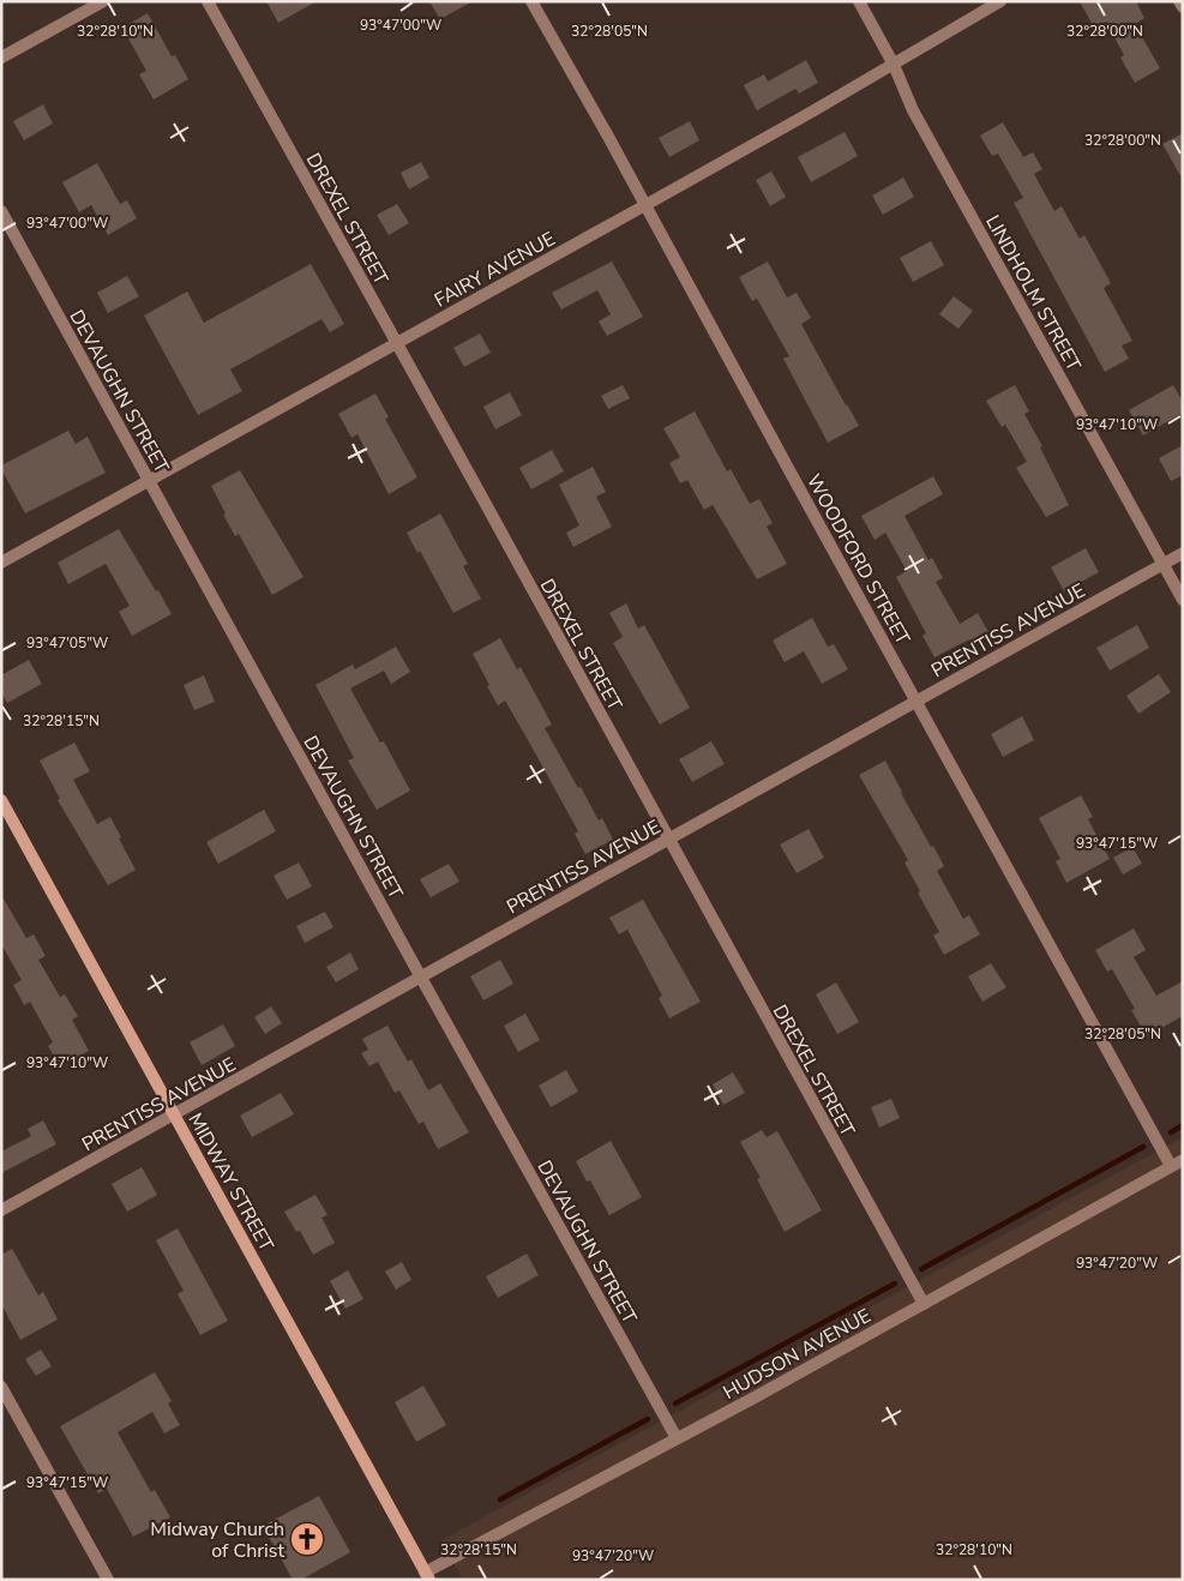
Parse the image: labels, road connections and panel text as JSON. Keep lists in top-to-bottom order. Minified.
{"streets":{"street":["DREXEL STREET","FAIRY AVENUE","LINDHOLM STREET","DEVAUGHN STREET","WOODFORD STREET","PRENTISS AVENUE","MIDWAY STREET","HUDSON AVENUE"]},"crossings":[["DREXEL STREET","FAIRY AVENUE"],["DREXEL STREET","PRENTISS AVENUE"],["DREXEL STREET","HUDSON AVENUE"],["FAIRY AVENUE","LINDHOLM STREET"],["FAIRY AVENUE","DEVAUGHN STREET"],["FAIRY AVENUE","WOODFORD STREET"],["LINDHOLM STREET","PRENTISS AVENUE"],["DEVAUGHN STREET","PRENTISS AVENUE"],["DEVAUGHN STREET","HUDSON AVENUE"],["WOODFORD STREET","PRENTISS AVENUE"],["WOODFORD STREET","HUDSON AVENUE"],["PRENTISS AVENUE","MIDWAY STREET"],["MIDWAY STREET","HUDSON AVENUE"]],"places":{"church":["Midway Church of Christ"]},"coordinates":["93°47'00\"W","32°28'10\"N","32°28'05\"N","32°28'00\"N","93°47'10\"W","93°47'05\"W","32°28'15\"N","93°47'15\"W","93°47'20\"W"]}
